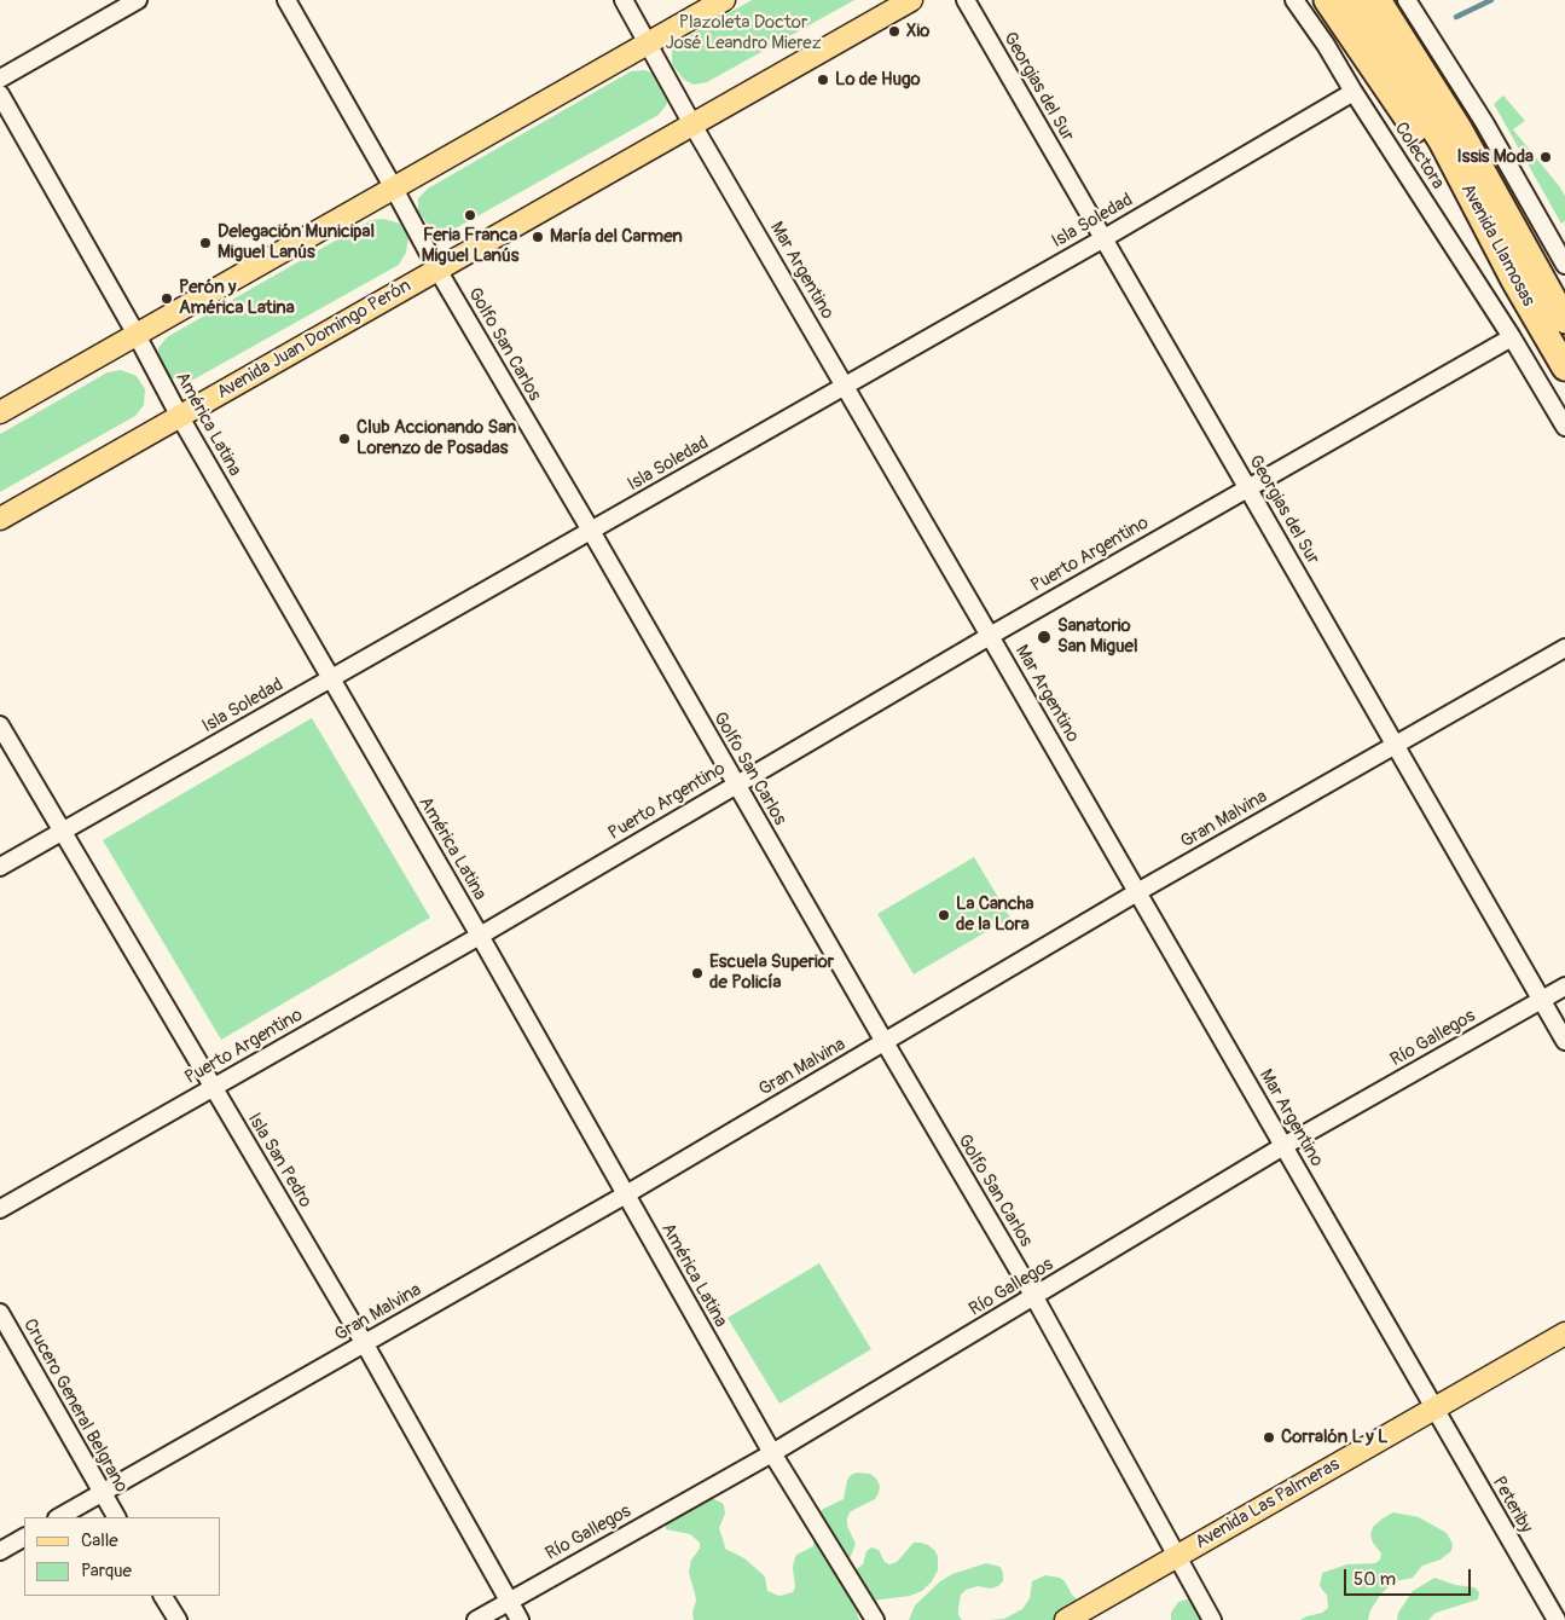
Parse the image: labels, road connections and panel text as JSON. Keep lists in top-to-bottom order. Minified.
{"streets":{"highway":["Avenida Llamosas"],"main road":["Avenida Juan Domingo Perón","Avenida Las Palmeras"],"street":["Georgias del Sur","Colectora","Isla Soledad","Mar Argentino","Golfo San Carlos","América Latina","Puerto Argentino","Gran Malvina","Río Gallegos","Isla San Pedro","Crucero General Belgrano","Peteriby"]},"crossings":[["Georgias del Sur","Isla Soledad"],["Georgias del Sur","Puerto Argentino"],["Georgias del Sur","Gran Malvina"],["Georgias del Sur","Río Gallegos"],["Colectora","Isla Soledad"],["Colectora","Puerto Argentino"],["Isla Soledad","Mar Argentino"],["Isla Soledad","Golfo San Carlos"],["Isla Soledad","América Latina"],["Isla Soledad","Isla San Pedro"],["Mar Argentino","Avenida Juan Domingo Perón"],["Mar Argentino","Puerto Argentino"],["Mar Argentino","Gran Malvina"],["Mar Argentino","Río Gallegos"],["Mar Argentino","Avenida Las Palmeras"],["Mar Argentino","Peteriby"],["Avenida Juan Domingo Perón","Golfo San Carlos"],["Avenida Juan Domingo Perón","América Latina"],["Golfo San Carlos","Puerto Argentino"],["Golfo San Carlos","Gran Malvina"],["Golfo San Carlos","Río Gallegos"],["Golfo San Carlos","Avenida Las Palmeras"],["América Latina","Puerto Argentino"],["América Latina","Gran Malvina"],["América Latina","Río Gallegos"],["Puerto Argentino","Isla San Pedro"],["Gran Malvina","Isla San Pedro"],["Gran Malvina","Crucero General Belgrano"],["Río Gallegos","Isla San Pedro"],["Avenida Las Palmeras","Peteriby"]],"parks":["Plazoleta Doctor José Leandro Mierez"],"places":["Xio","Lo de Hugo","Issis Moda","Feria Franca Miguel Lanús","María del Carmen","Delegación Municipal Miguel Lanús","Perón y América Latina","Club Accionando San Lorenzo de Posadas","Sanatorio San Miguel","La Cancha de la Lora","Escuela Superior de Policía","Corralón L y L"],"legend":["Calle","Parque"],"scale_bar":"50 m"}
